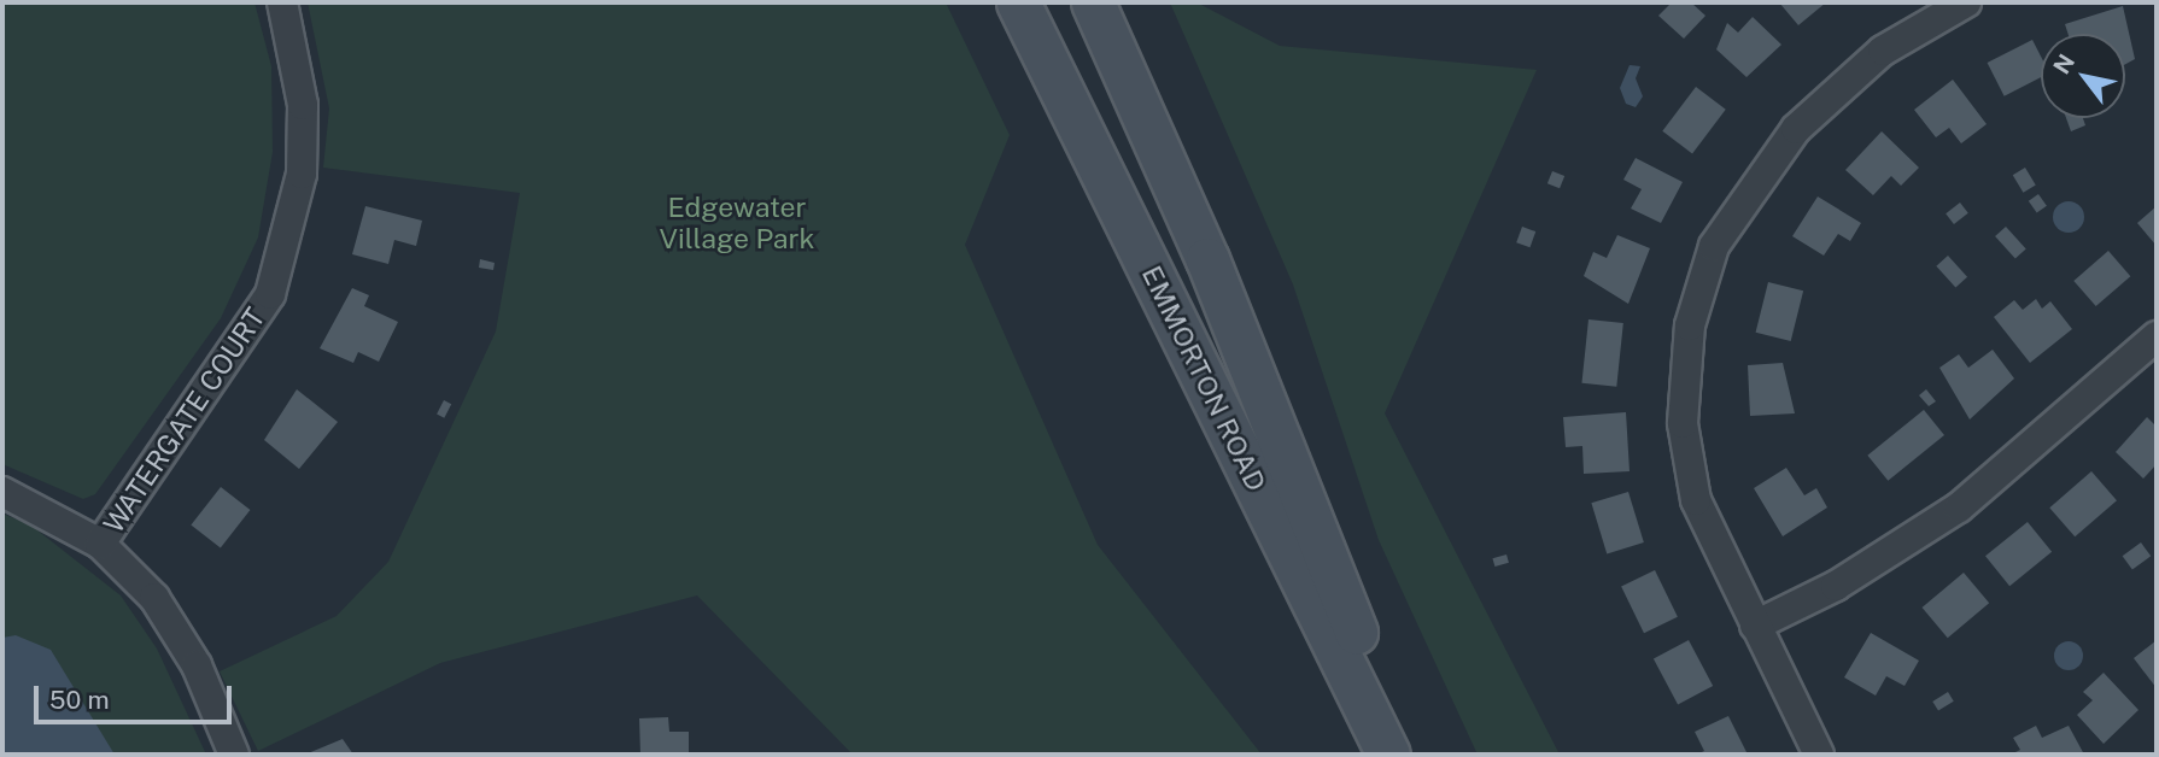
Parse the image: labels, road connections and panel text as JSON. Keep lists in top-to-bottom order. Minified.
{"streets":{"main road":["EMMORTON ROAD"],"street":["WATERGATE COURT"]},"parks":["Edgewater Village Park"],"scale_bar":"50 m","north":"top left"}
